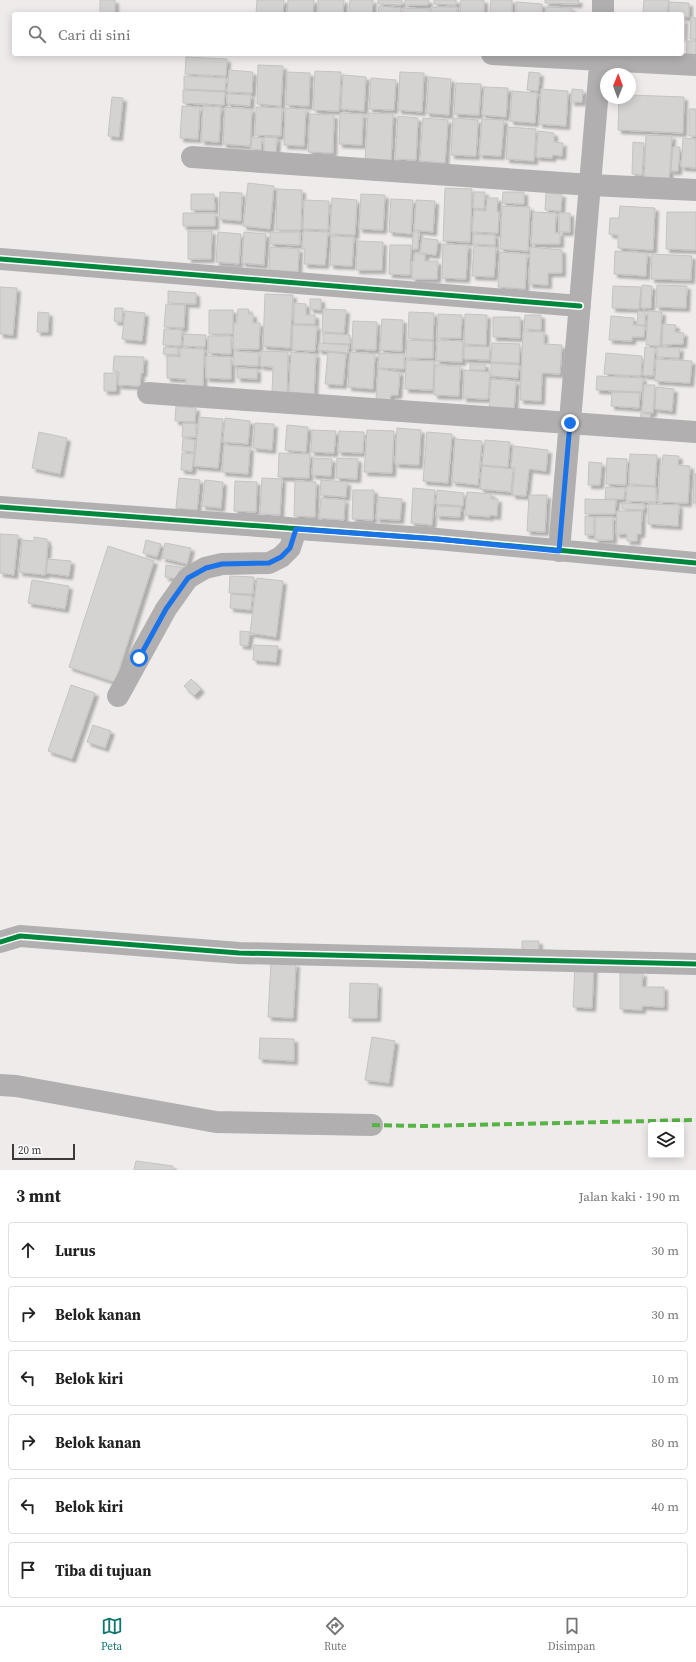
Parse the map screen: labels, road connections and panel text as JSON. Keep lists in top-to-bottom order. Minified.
{"scale_bar":"20 m","north":"top","page":{"search":"Cari di sini","scale":"20 m","heading":["3 mnt","Jalan kaki · 190 m"],"list":[["Lurus","30 m"],["Belok kanan","30 m"],["Belok kiri","10 m"],["Belok kanan","80 m"],["Belok kiri","40 m"],"Tiba di tujuan"],"nav":["Peta","Rute","Disimpan"]}}
